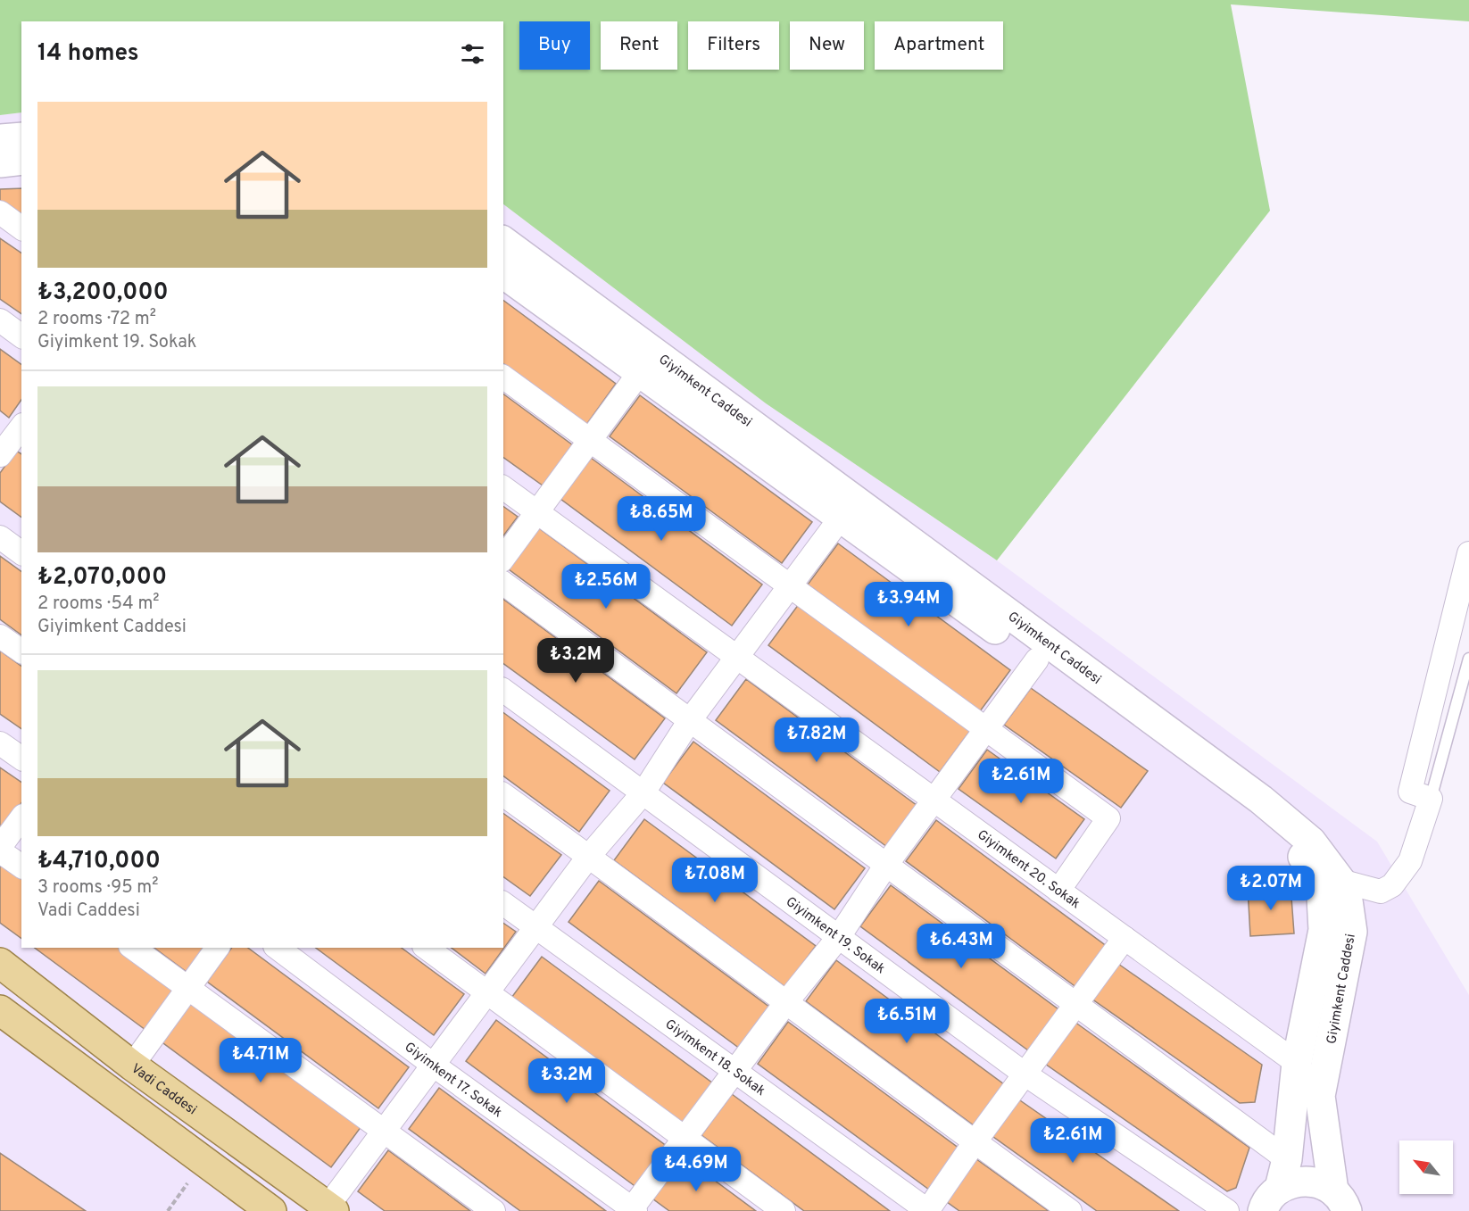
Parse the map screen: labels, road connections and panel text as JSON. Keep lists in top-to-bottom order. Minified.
{"streets":{"main road":["Vadi Caddesi"],"street":["Giyimkent Caddesi","Giyimkent 20. Sokak","Giyimkent 19. Sokak","Giyimkent 18. Sokak","Giyimkent 17. Sokak"]},"crossings":[["Giyimkent Caddesi","Giyimkent 20. Sokak"]],"north":"top left","page":{"chip":["Buy","Rent","Filters","New","Apartment"],"heading":"14 homes","list":[{"name":"₺3,200,000","note":"2 rooms · 72 m² · Giyimkent 19. Sokak"},{"name":"₺2,070,000","note":"2 rooms · 54 m² · Giyimkent Caddesi"},{"name":"₺4,710,000","note":"3 rooms · 95 m² · Vadi Caddesi"}],"price":["₺8.65M","₺2.56M","₺3.94M","₺3.2M","₺7.82M","₺2.61M","₺7.08M","₺2.07M","₺6.43M","₺6.51M","₺4.71M","₺3.2M","₺2.61M","₺4.69M"]}}
